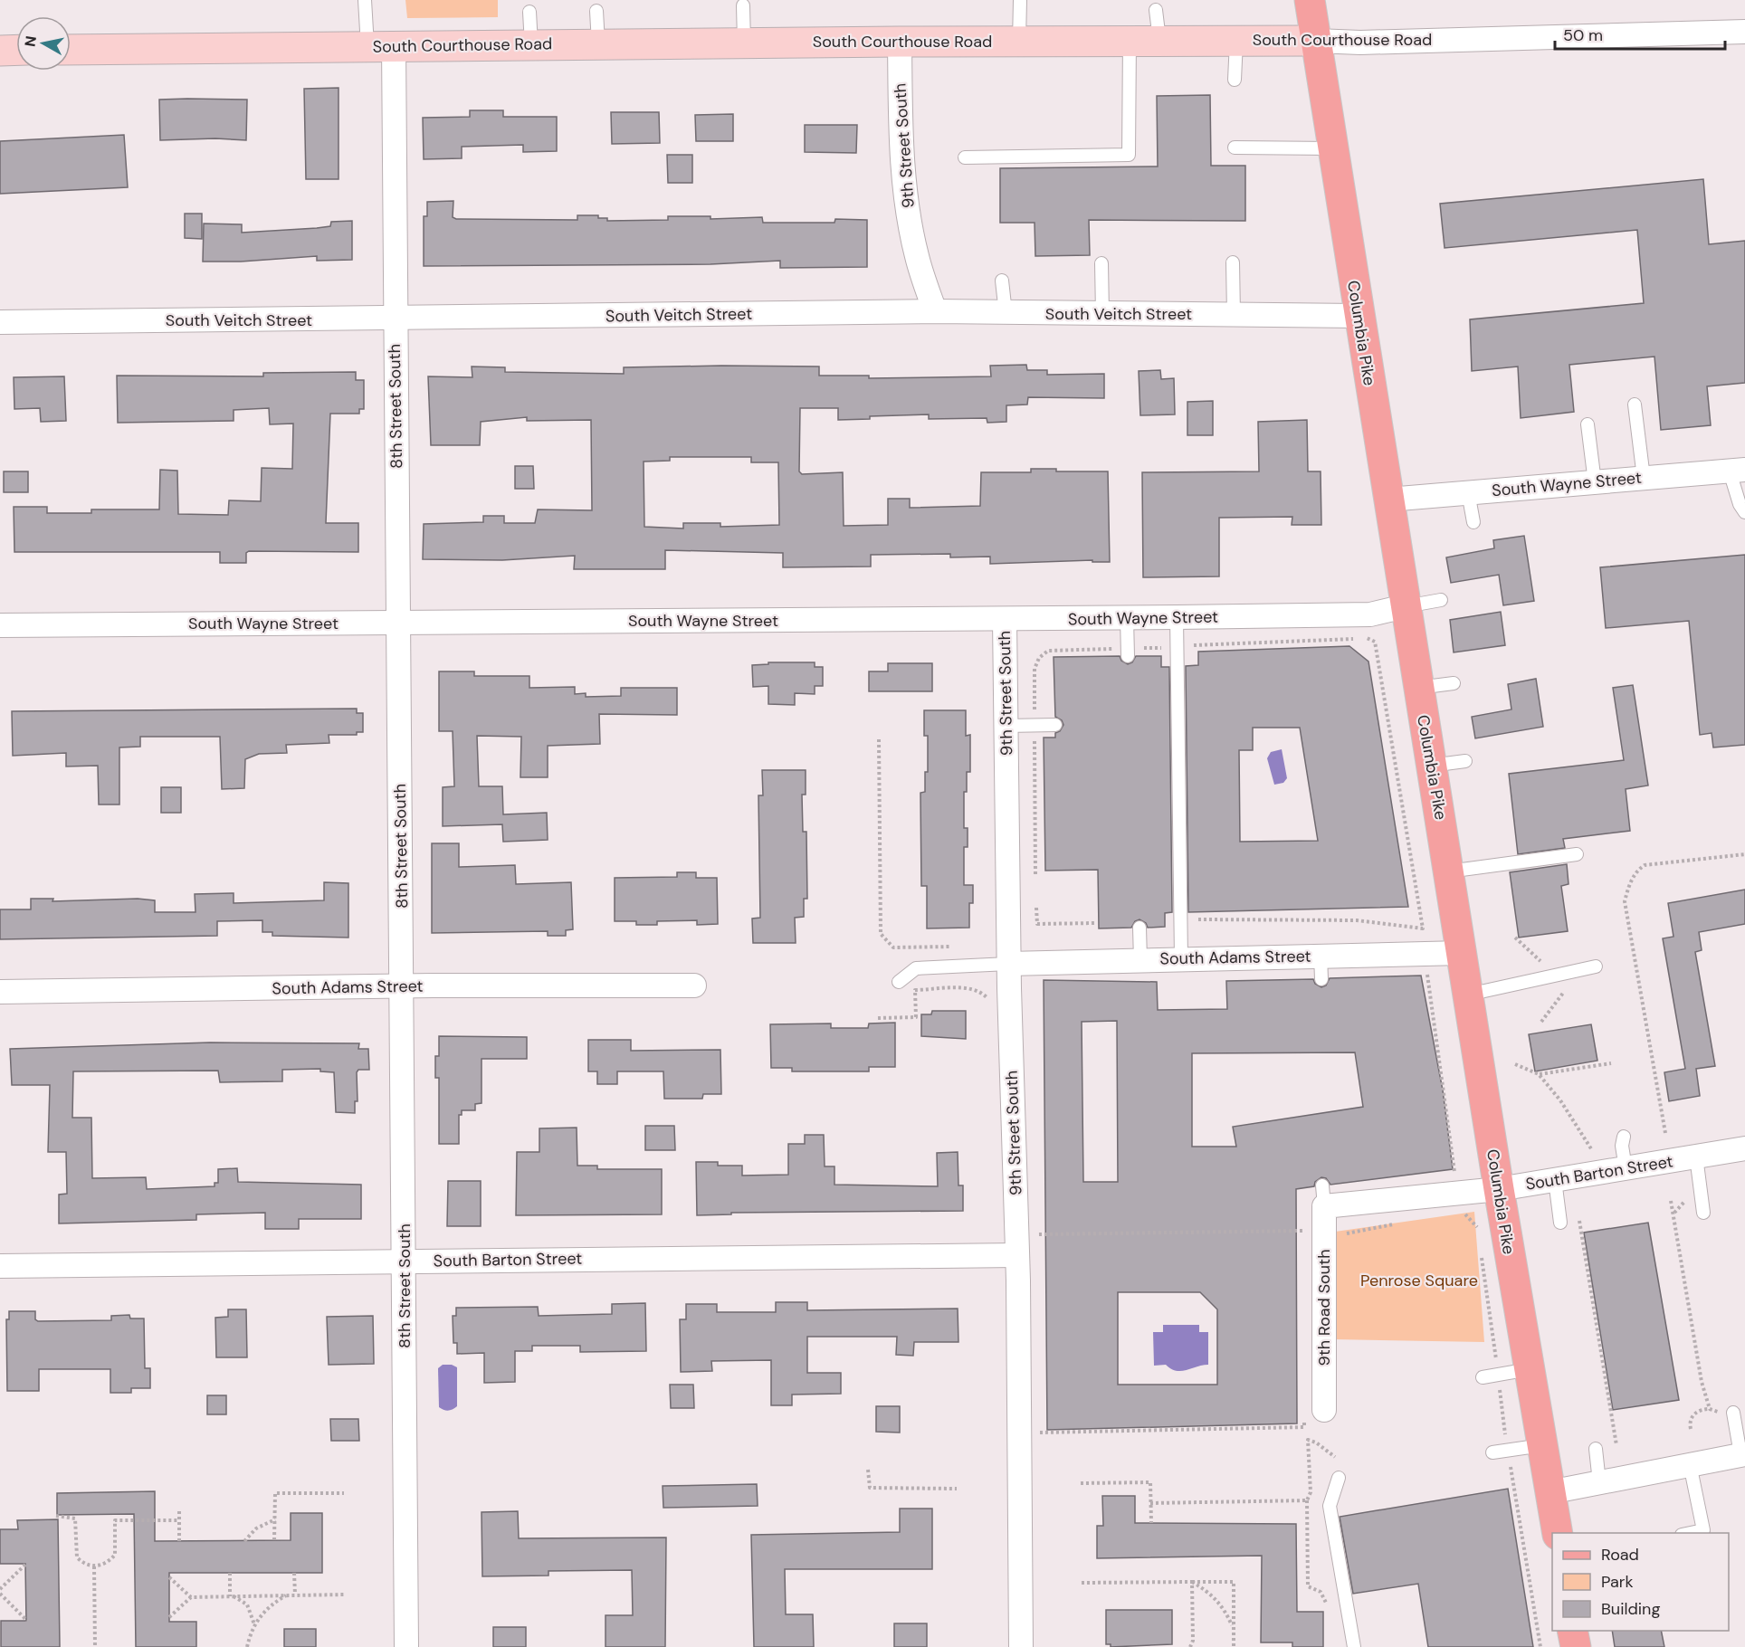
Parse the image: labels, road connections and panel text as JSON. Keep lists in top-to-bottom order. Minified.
{"streets":{"main road":["Columbia Pike"],"street":["South Courthouse Road","9th Street South","South Veitch Street","8th Street South","South Wayne Street","South Adams Street","South Barton Street","9th Road South"]},"crossings":[["South Courthouse Road","9th Street South"],["South Courthouse Road","Columbia Pike"],["South Courthouse Road","8th Street South"],["9th Street South","South Veitch Street"],["9th Street South","South Wayne Street"],["9th Street South","South Adams Street"],["9th Street South","South Barton Street"],["South Veitch Street","Columbia Pike"],["South Veitch Street","8th Street South"],["Columbia Pike","South Wayne Street"],["Columbia Pike","South Adams Street"],["Columbia Pike","South Barton Street"],["8th Street South","South Wayne Street"],["8th Street South","South Adams Street"],["8th Street South","South Barton Street"],["South Barton Street","9th Road South"]],"parks":["Penrose Square"],"legend":["Road","Park","Building"],"scale_bar":"50 m","north":"left"}
